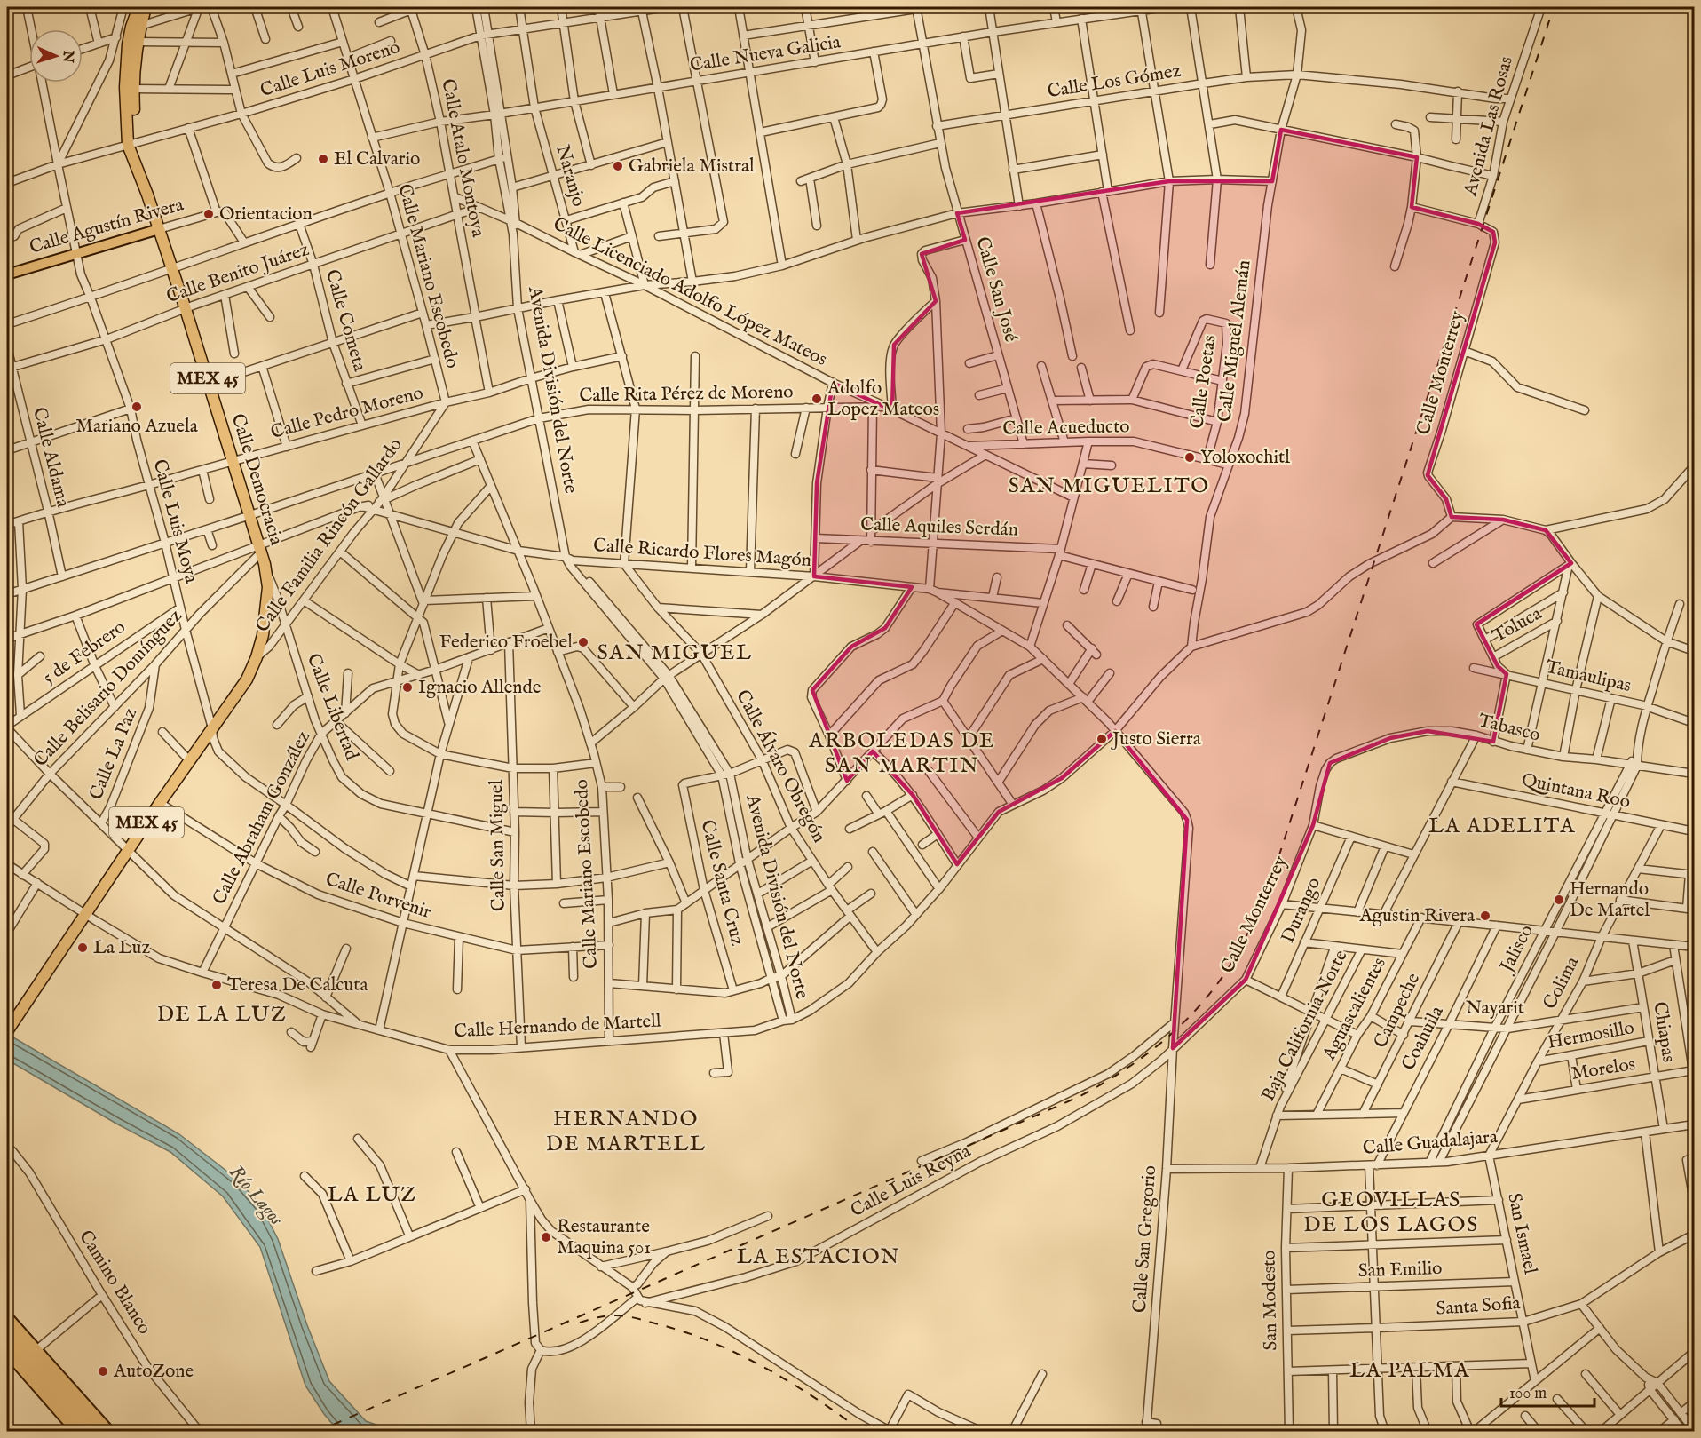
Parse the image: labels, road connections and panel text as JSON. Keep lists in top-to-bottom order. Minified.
{"streets":{"highway":["MEX 45","Calle Democracia","Calle Familia Rincón Gallardo"],"main road":["Calle Agustín Rivera"],"street":["Calle Nueva Galicia","Calle Luis Moreno","Calle Los Gómez","Avenida Las Rosas","Calle Atalo Montoya","Naranjo","Calle Benito Juárez","Calle Mariano Escobedo","Calle San José","Calle Licenciado Adolfo López Mateos","Calle Cometa","Calle Miguel Alemán","Calle Monterrey","Calle Poetas","Avenida División del Norte","Calle Rita Pérez de Moreno","Calle Pedro Moreno","Calle Acueducto","Calle Aldama","Calle Luis Moya","Calle Aquiles Serdán","Calle Ricardo Flores Magón","Toluca","5 de Febrero","Tamaulipas","Calle Belisario Domínguez","Calle Libertad","Tabasco","Calle La Paz","Calle Álvaro Obregón","Quintana Roo","Calle Abraham González","Calle San Miguel","Calle Santa Cruz","Calle Porvenir","Durango","Jalisco","Colima","Nayarit","Aguascalientes","Campeche","Baja California Norte","Calle Hernando de Martell","Chiapas","Hermosillo","Coahuila","Morelos","Calle Guadalajara","Calle Luis Reyna","San Ismael","Calle San Gregorio","San Emilio","Camino Blanco","San Modesto","Santa Sofia"]},"crossings":[["Calle Nueva Galicia","Calle Atalo Montoya"],["Calle Nueva Galicia","Naranjo"],["Calle Nueva Galicia","Calle Mariano Escobedo"],["Calle Nueva Galicia","Calle San José"],["Calle Nueva Galicia","Avenida División del Norte"],["Calle Luis Moreno","Calle Atalo Montoya"],["Calle Luis Moreno","Naranjo"],["Calle Luis Moreno","Calle Mariano Escobedo"],["Calle Luis Moreno","Avenida División del Norte"],["Calle Luis Moreno","Calle Democracia"],["Calle Luis Moreno","Calle Luis Moya"],["Calle Los Gómez","Avenida Las Rosas"],["Calle Los Gómez","Calle San José"],["Calle Los Gómez","Calle Miguel Alemán"],["Avenida Las Rosas","Calle Monterrey"],["Calle Atalo Montoya","Calle Benito Juárez"],["Calle Atalo Montoya","Calle Licenciado Adolfo López Mateos"],["Calle Atalo Montoya","Calle Pedro Moreno"],["Naranjo","Calle Licenciado Adolfo López Mateos"],["Calle Agustín Rivera","Calle Democracia"],["Calle Agustín Rivera","Calle Luis Moya"],["Calle Benito Juárez","Calle Mariano Escobedo"],["Calle Benito Juárez","Calle Licenciado Adolfo López Mateos"],["Calle Benito Juárez","Calle Cometa"],["Calle Benito Juárez","Calle Aldama"],["Calle Benito Juárez","Calle Democracia"],["Calle Benito Juárez","Calle Luis Moya"],["Calle Mariano Escobedo","Calle Rita Pérez de Moreno"],["Calle Mariano Escobedo","Calle Pedro Moreno"],["Calle Mariano Escobedo","Calle Familia Rincón Gallardo"],["Calle Mariano Escobedo","Calle Ricardo Flores Magón"],["Calle Mariano Escobedo","Calle Abraham González"],["Calle Mariano Escobedo","Calle Porvenir"],["Calle Mariano Escobedo","Calle Hernando de Martell"],["Calle San José","Calle Acueducto"],["Calle Licenciado Adolfo López Mateos","Avenida División del Norte"],["Calle Licenciado Adolfo López Mateos","Calle Rita Pérez de Moreno"],["Calle Licenciado Adolfo López Mateos","Calle Acueducto"],["Calle Cometa","Calle Pedro Moreno"],["Calle Miguel Alemán","Calle Acueducto"],["Calle Miguel Alemán","Calle Hernando de Martell"],["Calle Monterrey","Tabasco"],["Calle Monterrey","Calle Luis Reyna"],["Calle Monterrey","Calle San Gregorio"],["Calle Poetas","Calle Acueducto"],["Avenida División del Norte","Calle Rita Pérez de Moreno"],["Avenida División del Norte","Calle Pedro Moreno"],["Avenida División del Norte","Calle Ricardo Flores Magón"],["Avenida División del Norte","Calle Santa Cruz"],["Avenida División del Norte","Calle Hernando de Martell"],["Calle Rita Pérez de Moreno","Calle Aldama"],["Calle Rita Pérez de Moreno","Calle Democracia"],["Calle Rita Pérez de Moreno","Calle Luis Moya"],["Calle Rita Pérez de Moreno","Calle Familia Rincón Gallardo"],["Calle Pedro Moreno","Calle Aldama"],["Calle Pedro Moreno","Calle Democracia"],["Calle Pedro Moreno","Calle Luis Moya"],["Calle Pedro Moreno","Calle Familia Rincón Gallardo"],["Calle Democracia","Calle Familia Rincón Gallardo"],["Calle Democracia","Calle Belisario Domínguez"],["Calle Democracia","Calle Libertad"],["Calle Luis Moya","Calle Familia Rincón Gallardo"],["Calle Luis Moya","5 de Febrero"],["Calle Luis Moya","Calle Belisario Domínguez"],["Calle Luis Moya","Calle Abraham González"],["Calle Familia Rincón Gallardo","Calle Libertad"],["Calle Familia Rincón Gallardo","Calle Porvenir"],["Calle Familia Rincón Gallardo","Calle Hernando de Martell"],["Calle Ricardo Flores Magón","Calle Álvaro Obregón"],["Tamaulipas","Jalisco"],["Calle Belisario Domínguez","Calle La Paz"],["Calle Libertad","Calle Abraham González"],["Calle Libertad","Calle San Miguel"],["Tabasco","Jalisco"],["Calle Álvaro Obregón","Calle Hernando de Martell"],["Quintana Roo","Jalisco"],["Quintana Roo","Colima"],["Calle Abraham González","Calle San Miguel"],["Calle Abraham González","Calle Porvenir"],["Calle Abraham González","Calle Hernando de Martell"],["Calle San Miguel","Calle Porvenir"],["Calle San Miguel","Calle Hernando de Martell"],["Jalisco","Nayarit"],["Jalisco","Calle Guadalajara"],["Colima","Nayarit"],["Colima","Hermosillo"],["Colima","Morelos"],["Colima","Calle Guadalajara"],["Colima","San Ismael"],["Nayarit","Campeche"],["Nayarit","Chiapas"],["Nayarit","Coahuila"],["Baja California Norte","Calle Guadalajara"],["Calle Hernando de Martell","Calle San Gregorio"],["Chiapas","Hermosillo"],["Chiapas","Morelos"],["Chiapas","Calle Guadalajara"],["Coahuila","Calle Guadalajara"],["Calle Guadalajara","San Ismael"],["Calle Guadalajara","Calle San Gregorio"],["Calle Guadalajara","San Modesto"],["Calle Luis Reyna","Calle San Gregorio"],["San Ismael","San Emilio"],["San Ismael","Santa Sofia"],["San Emilio","San Modesto"],["San Modesto","Santa Sofia"]],"districts":["SAN MIGUELITO","SAN MIGUEL","ARBOLEDAS DE SAN MARTIN","LA ADELITA","DE LA LUZ","HERNANDO DE MARTELL","LA LUZ","GEOVILLAS DE LOS LAGOS","LA ESTACION","LA PALMA"],"water":["Río Lagos"],"places":["El Calvario","Gabriela Mistral","Orientacion","Adolfo Lopez Mateos","Mariano Azuela","Yoloxochitl","Federico Froebel","Ignacio Allende","Justo Sierra","Hernando De Martel","Agustin Rivera","La Luz","Teresa De Calcuta","Restaurante Maquina 501","AutoZone"],"scale_bar":"100 m","north":"right"}
